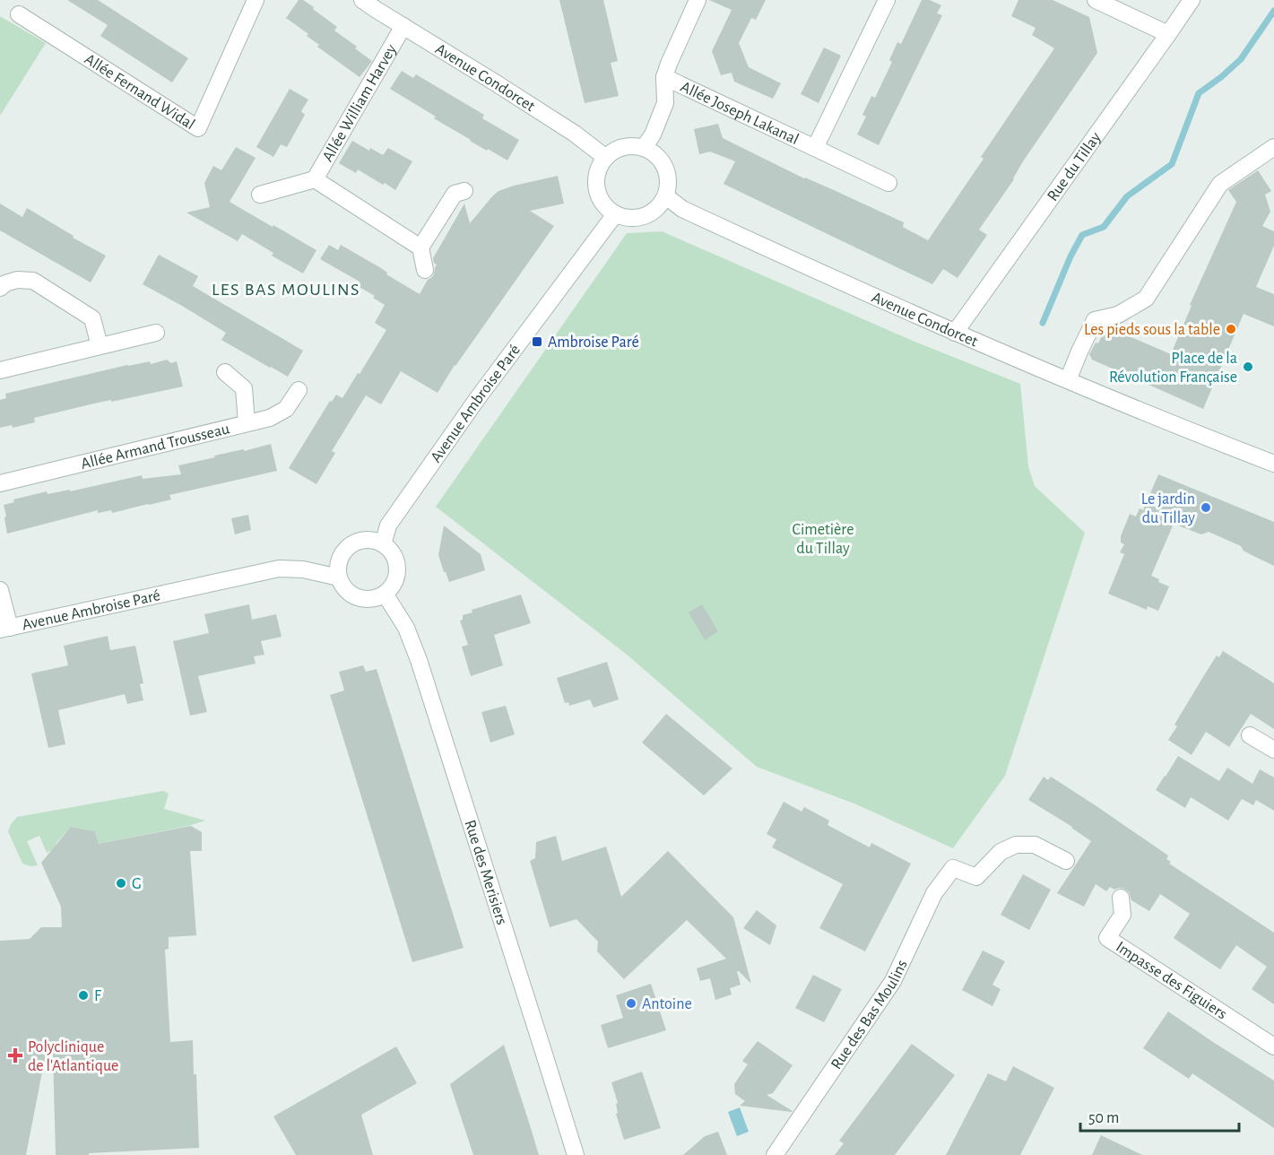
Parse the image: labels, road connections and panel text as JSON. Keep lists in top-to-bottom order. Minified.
{"streets":{"street":["Avenue Condorcet","Allée Fernand Widal","Allée William Harvey","Allée Joseph Lakanal","Rue du Tillay","Avenue Ambroise Paré","Allée Armand Trousseau","Rue des Merisiers","Impasse des Figuiers","Rue des Bas Moulins"]},"crossings":[["Avenue Condorcet","Allée William Harvey"],["Avenue Condorcet","Rue du Tillay"],["Avenue Condorcet","Avenue Ambroise Paré"],["Avenue Ambroise Paré","Rue des Merisiers"]],"districts":["LES BAS MOULINS"],"parks":["Cimetière du Tillay"],"places":{"other":["Les pieds sous la table","Place de la Révolution Française","Le jardin du Tillay","G","F","Antoine"],"transit":["Ambroise Paré"],"health":["Polyclinique de l'Atlantique"]},"scale_bar":"50 m"}
